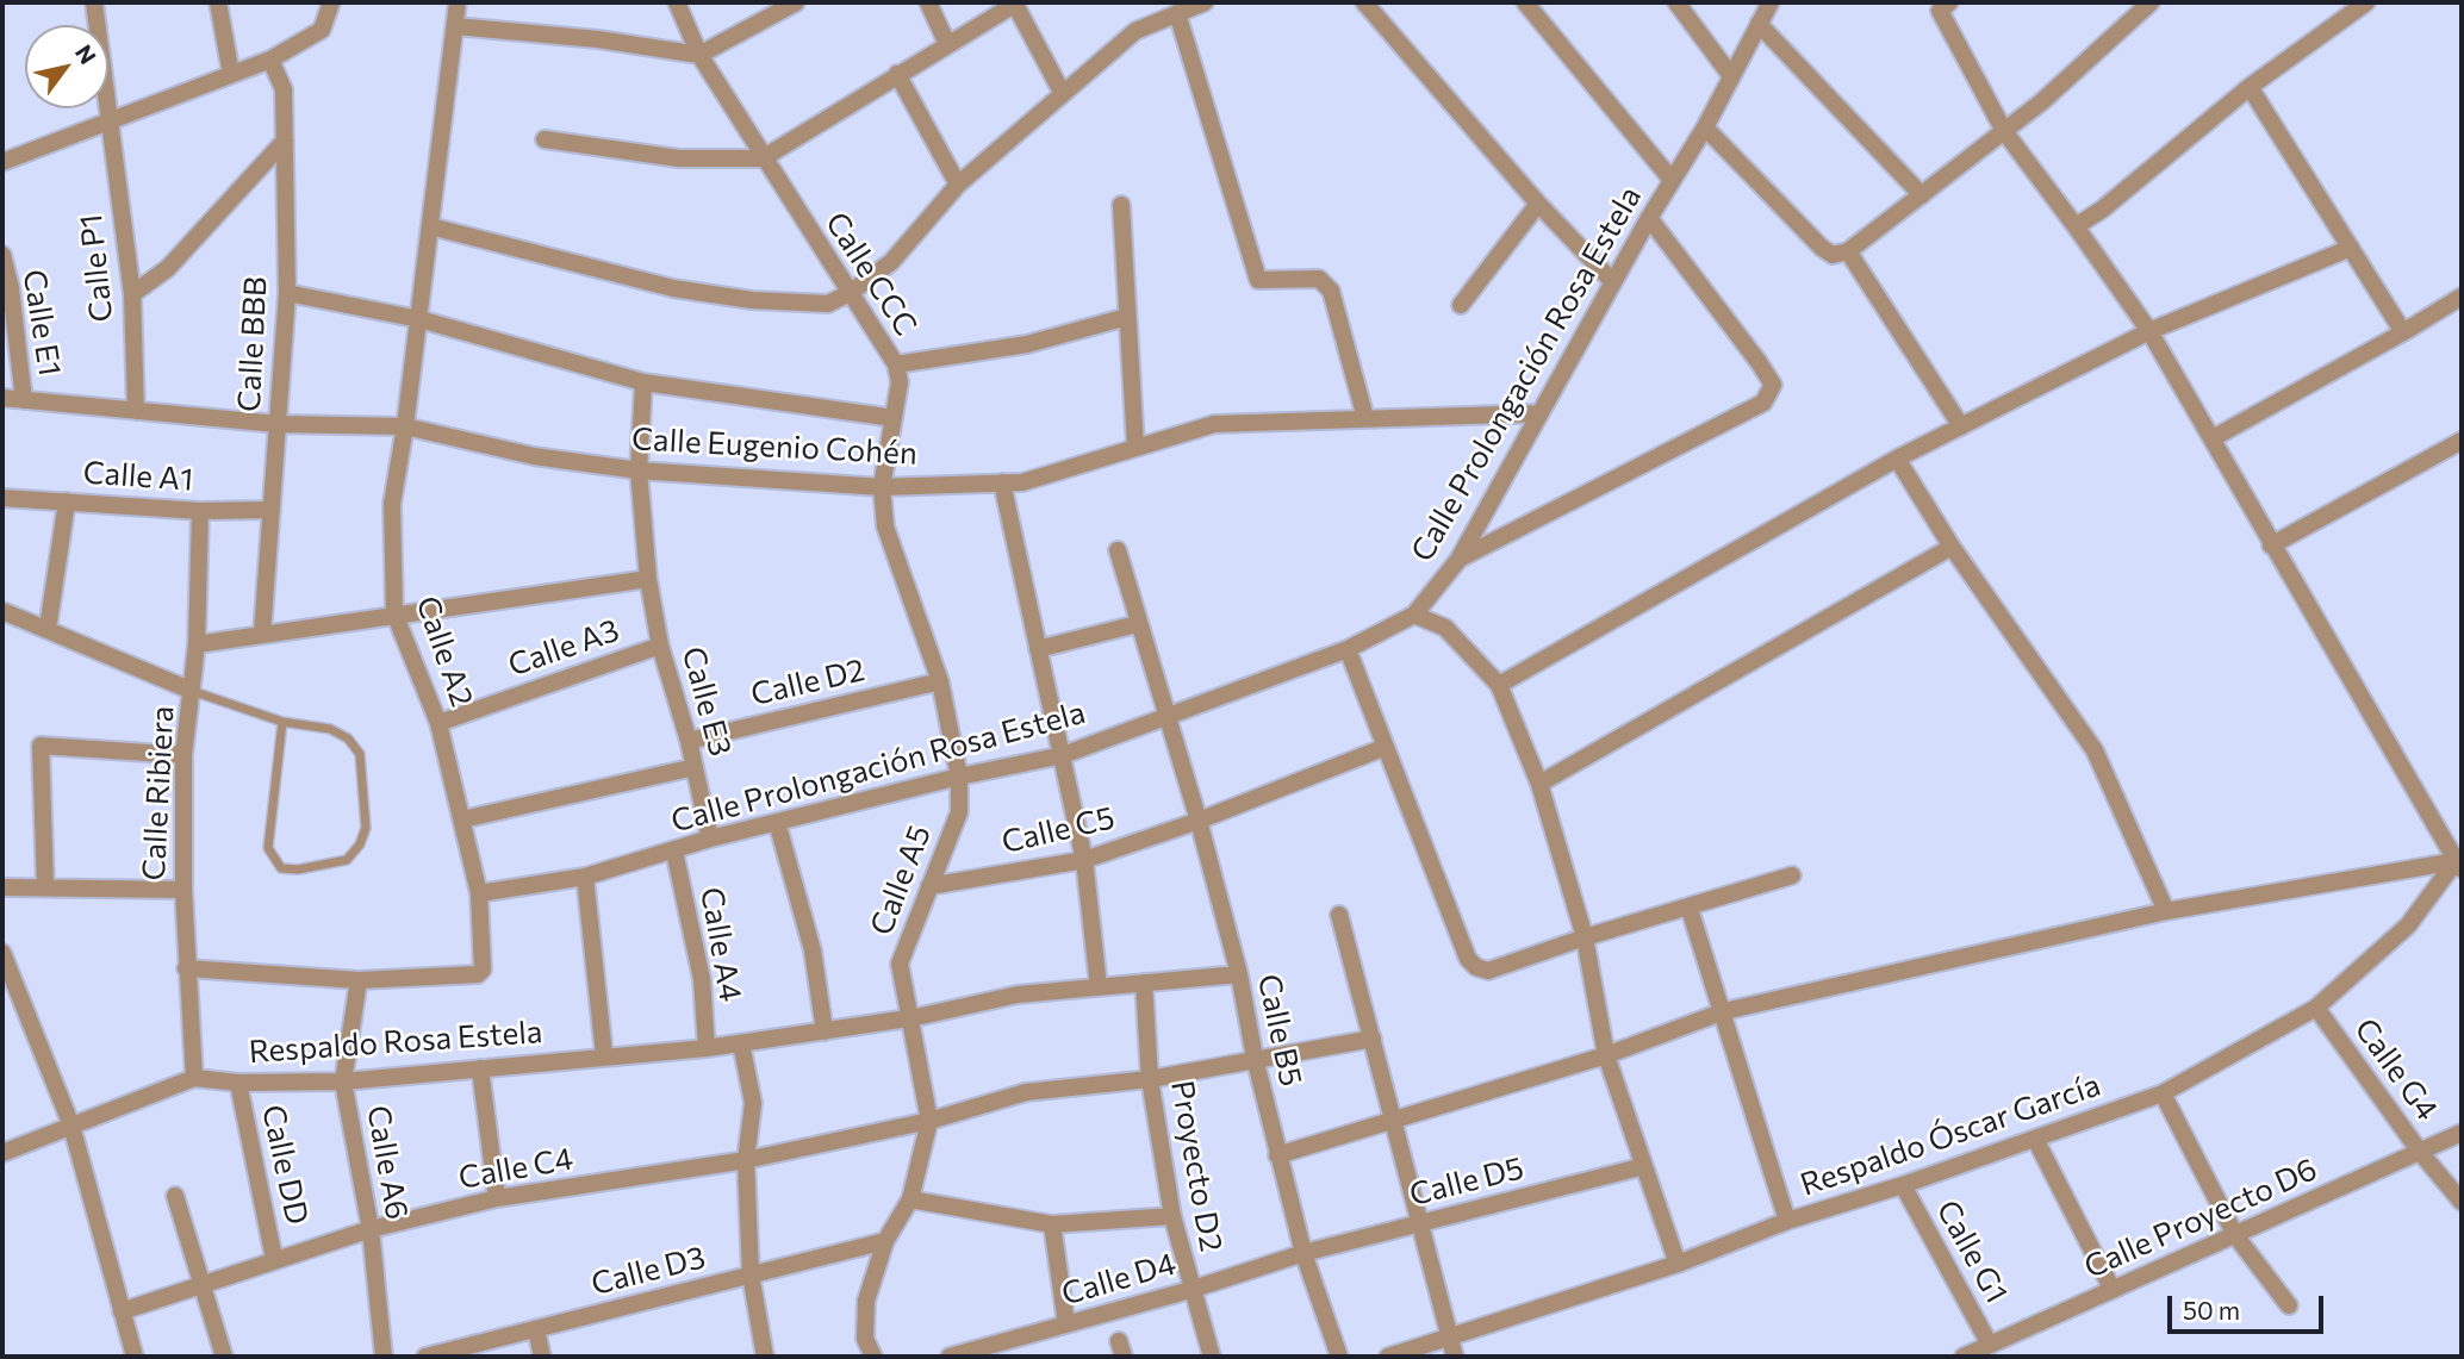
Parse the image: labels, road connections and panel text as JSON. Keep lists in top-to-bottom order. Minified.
{"streets":{"street":["Calle P1","Calle CCC","Calle E1","Calle BBB","Calle Prolongación Rosa Estela","Calle Eugenio Cohén","Calle A1","Calle A3","Calle A2","Calle D2","Calle E3","Calle Ribiera","Calle C5","Calle A5","Calle A4","Calle B5","Respaldo Rosa Estela","Calle G4","Respaldo Óscar García","Calle A6","Calle DD","Proyecto D2","Calle C4","Calle D5","Calle Proyecto D6","Calle G1","Calle D3","Calle D4"]},"crossings":[["Calle P1","Calle Eugenio Cohén"],["Calle CCC","Calle Eugenio Cohén"],["Calle CCC","Calle D2"],["Calle CCC","Calle A5"],["Calle E1","Calle Eugenio Cohén"],["Calle BBB","Calle Eugenio Cohén"],["Calle BBB","Calle A1"],["Calle Prolongación Rosa Estela","Calle Eugenio Cohén"],["Calle Prolongación Rosa Estela","Calle A2"],["Calle Prolongación Rosa Estela","Calle E3"],["Calle Prolongación Rosa Estela","Calle A5"],["Calle Prolongación Rosa Estela","Calle A4"],["Calle Prolongación Rosa Estela","Calle B5"],["Calle Eugenio Cohén","Calle A2"],["Calle Eugenio Cohén","Calle E3"],["Calle A1","Calle Ribiera"],["Calle A3","Calle A2"],["Calle A3","Calle E3"],["Calle A2","Calle Ribiera"],["Calle A2","Calle A6"],["Calle D2","Calle E3"],["Calle D2","Calle A5"],["Calle Ribiera","Respaldo Rosa Estela"],["Calle C5","Calle A5"],["Calle C5","Calle B5"],["Calle A5","Respaldo Rosa Estela"],["Calle A5","Calle C4"],["Calle A5","Calle D3"],["Calle A4","Respaldo Rosa Estela"],["Calle B5","Respaldo Rosa Estela"],["Calle B5","Calle D5"],["Calle B5","Calle D4"],["Respaldo Rosa Estela","Calle A6"],["Respaldo Rosa Estela","Calle DD"],["Respaldo Rosa Estela","Proyecto D2"],["Calle G4","Respaldo Óscar García"],["Calle G4","Calle Proyecto D6"],["Respaldo Óscar García","Calle G1"],["Calle A6","Calle C4"],["Calle DD","Calle C4"],["Proyecto D2","Calle C4"],["Proyecto D2","Calle D4"],["Calle D5","Calle D4"],["Calle Proyecto D6","Calle G1"]],"scale_bar":"50 m","north":"top right"}
